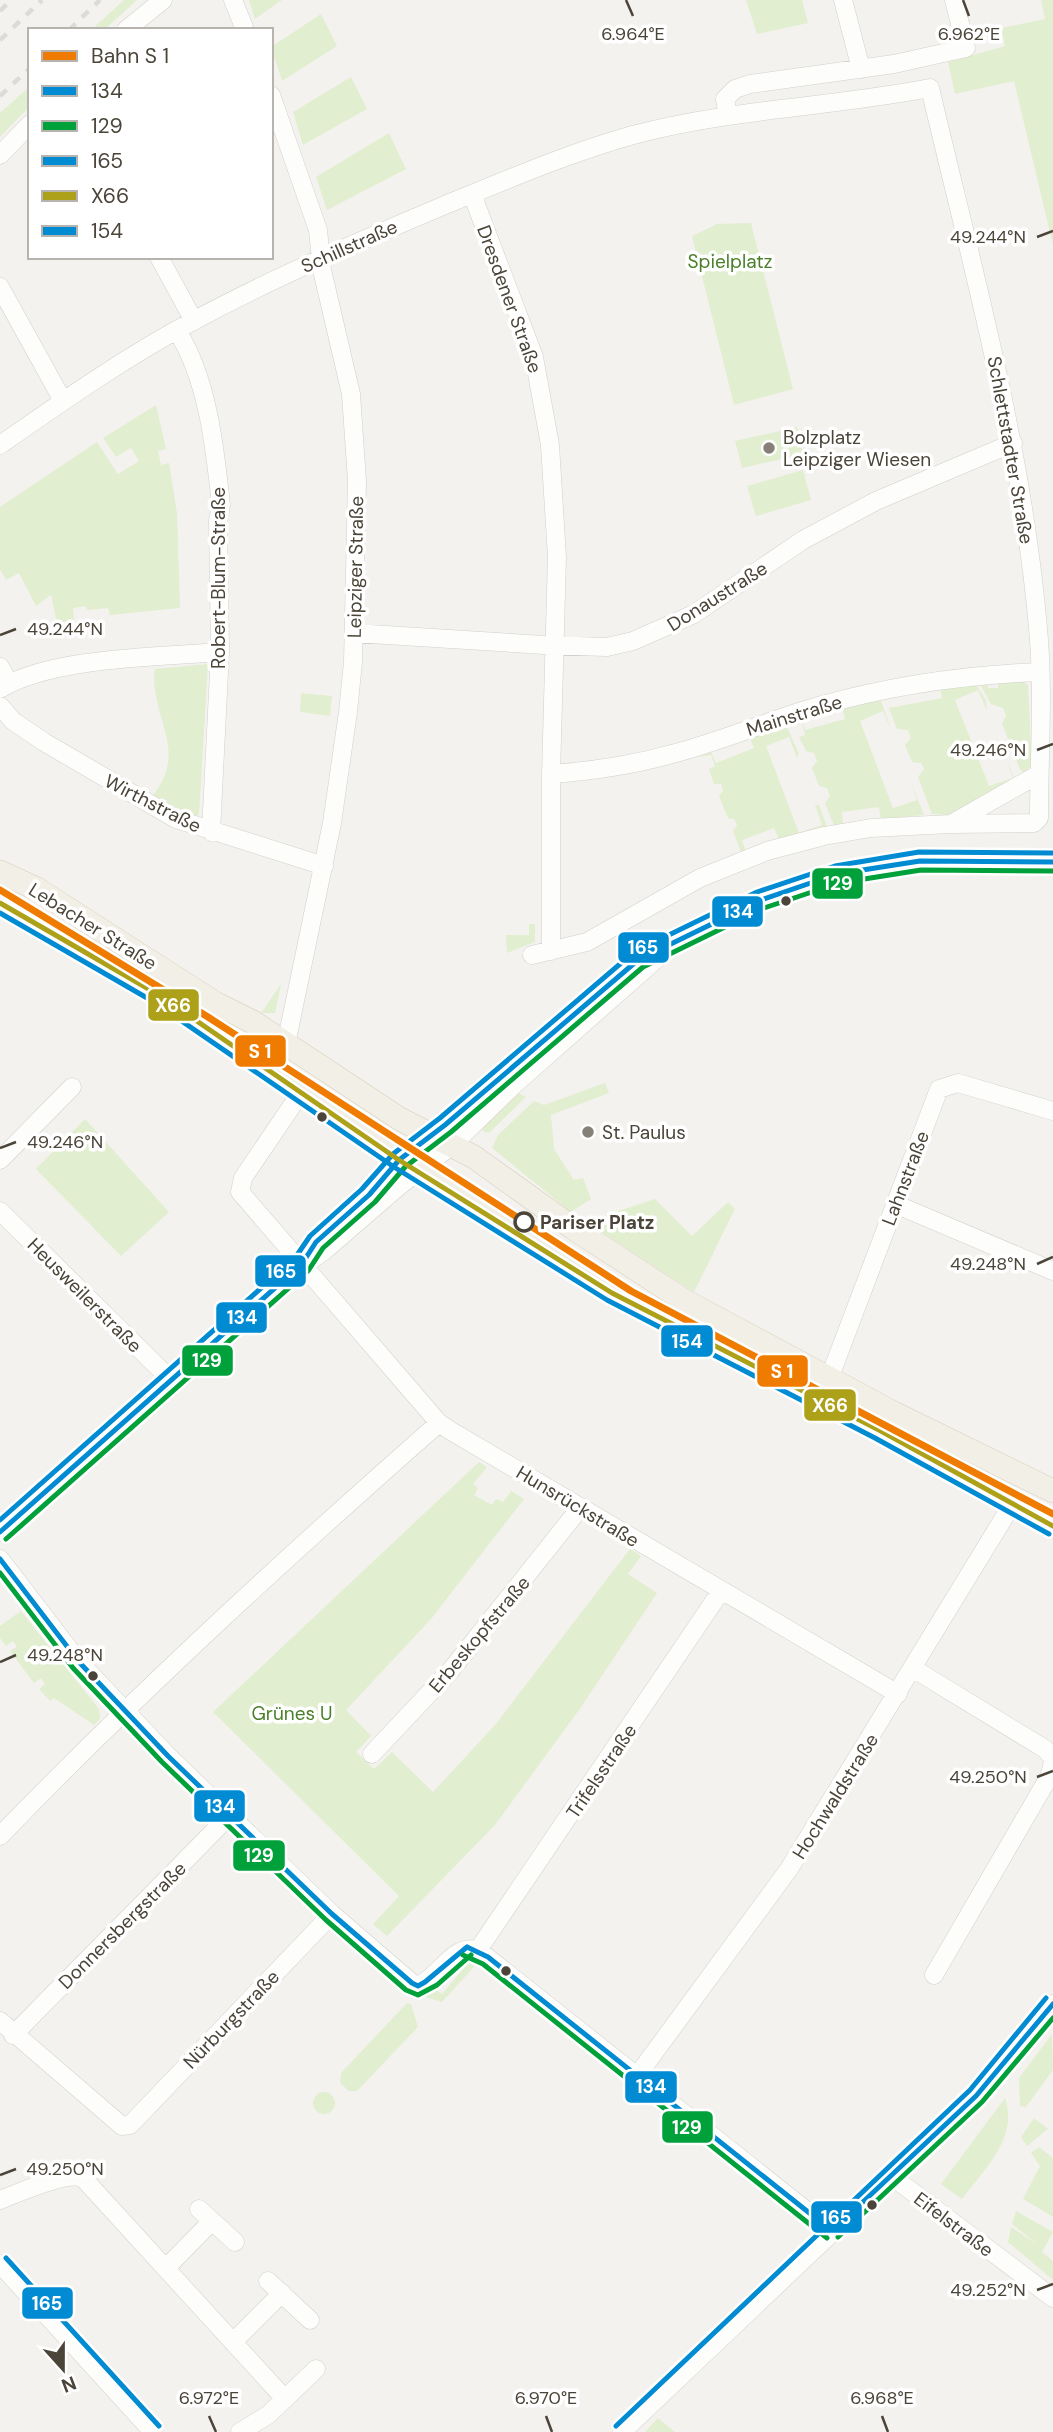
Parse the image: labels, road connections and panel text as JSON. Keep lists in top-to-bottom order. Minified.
{"streets":{"main road":["Lebacher Straße"],"street":["Schillstraße","Dresdener Straße","Schlettstadter Straße","Leipziger Straße","Robert-Blum-Straße","Donaustraße","Mainstraße","Wirthstraße","Lahnstraße","Heusweilerstraße","Hunsrückstraße","Erbeskopfstraße","Trifelsstraße","Hochwaldstraße","Donnersbergstraße","Nürburgstraße","Eifelstraße"]},"crossings":[["Schillstraße","Dresdener Straße"],["Schillstraße","Schlettstadter Straße"],["Schillstraße","Leipziger Straße"],["Schillstraße","Robert-Blum-Straße"],["Dresdener Straße","Donaustraße"],["Dresdener Straße","Mainstraße"],["Schlettstadter Straße","Donaustraße"],["Schlettstadter Straße","Mainstraße"],["Leipziger Straße","Donaustraße"],["Leipziger Straße","Wirthstraße"],["Leipziger Straße","Lebacher Straße"],["Robert-Blum-Straße","Wirthstraße"],["Lebacher Straße","Lahnstraße"],["Lebacher Straße","Hunsrückstraße"],["Lebacher Straße","Hochwaldstraße"],["Hunsrückstraße","Erbeskopfstraße"],["Hunsrückstraße","Trifelsstraße"],["Hunsrückstraße","Hochwaldstraße"],["Trifelsstraße","Nürburgstraße"],["Donnersbergstraße","Nürburgstraße"]],"parks":["Spielplatz","Grünes U"],"places":["Bolzplatz Leipziger Wiesen","St. Paulus","Pariser Platz"],"lines":["transit line 165","transit line 134","transit line 129","transit line X66","transit line 154"],"legend":["Bahn S 1","134","129","165","X66","154"],"north":"bottom","coordinates":["6.962°E","6.964°E","49.244°N","49.246°N","49.248°N","49.250°N","49.252°N","6.972°E","6.970°E","6.968°E"]}
